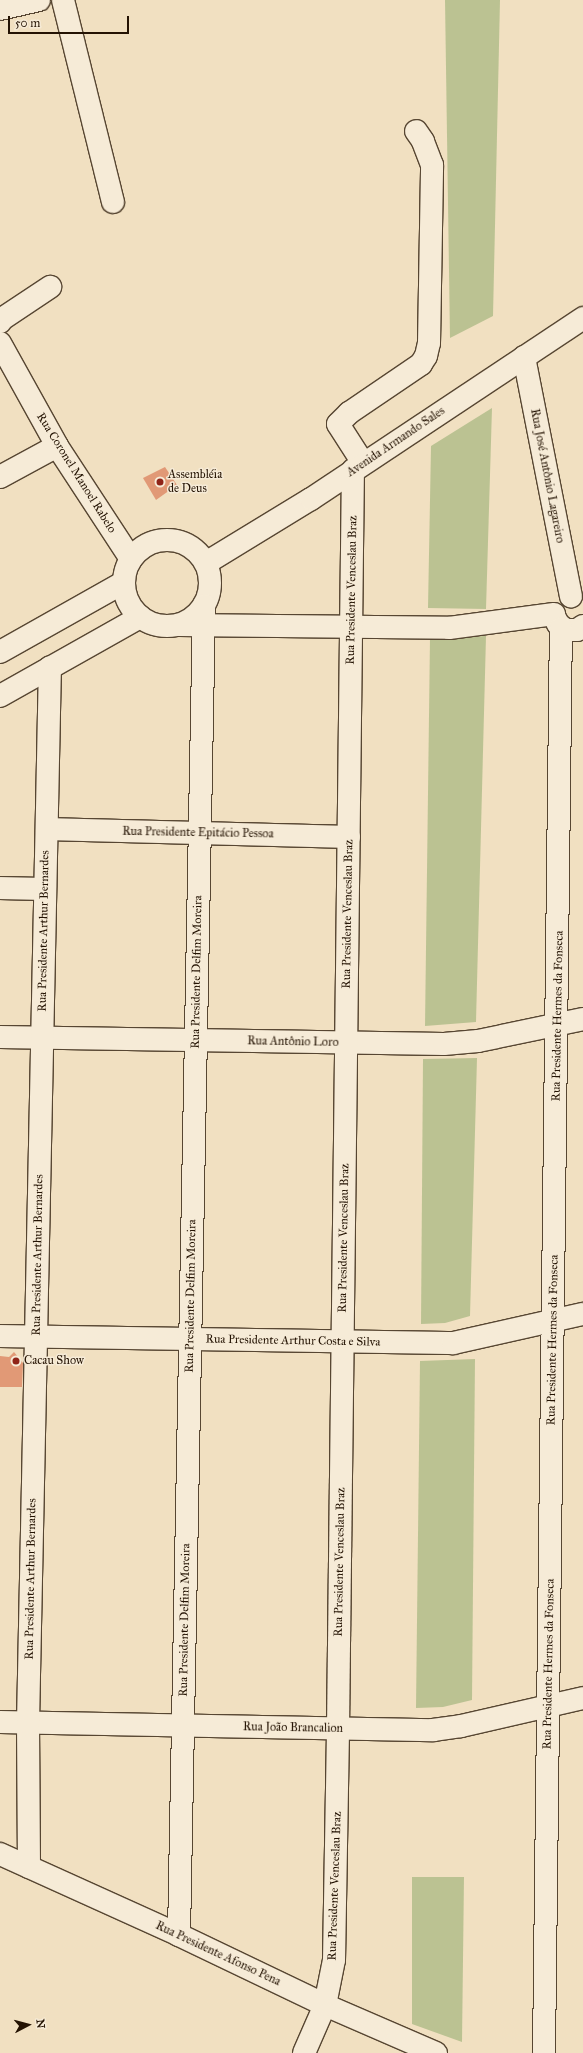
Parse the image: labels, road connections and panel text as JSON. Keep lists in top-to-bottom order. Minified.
{"streets":{"street":["Avenida Armando Sales","Rua Coronel Manoel Rabelo","Rua José Antônio Lagareiro","Rua Presidente Venceslau Braz","Rua Presidente Epitácio Pessoa","Rua Presidente Arthur Bernardes","Rua Presidente Delfim Moreira","Rua Presidente Hermes da Fonseca","Rua Antônio Loro","Rua Presidente Arthur Costa e Silva","Rua João Brancalion","Rua Presidente Afonso Pena"]},"crossings":[["Avenida Armando Sales","Rua Coronel Manoel Rabelo"],["Avenida Armando Sales","Rua José Antônio Lagareiro"],["Avenida Armando Sales","Rua Presidente Venceslau Braz"],["Avenida Armando Sales","Rua Presidente Delfim Moreira"],["Rua Coronel Manoel Rabelo","Rua Presidente Delfim Moreira"],["Rua Presidente Venceslau Braz","Rua Presidente Epitácio Pessoa"],["Rua Presidente Venceslau Braz","Rua Antônio Loro"],["Rua Presidente Venceslau Braz","Rua Presidente Arthur Costa e Silva"],["Rua Presidente Venceslau Braz","Rua João Brancalion"],["Rua Presidente Venceslau Braz","Rua Presidente Afonso Pena"],["Rua Presidente Epitácio Pessoa","Rua Presidente Arthur Bernardes"],["Rua Presidente Epitácio Pessoa","Rua Presidente Delfim Moreira"],["Rua Presidente Arthur Bernardes","Rua Antônio Loro"],["Rua Presidente Arthur Bernardes","Rua Presidente Arthur Costa e Silva"],["Rua Presidente Arthur Bernardes","Rua João Brancalion"],["Rua Presidente Arthur Bernardes","Rua Presidente Afonso Pena"],["Rua Presidente Delfim Moreira","Rua Antônio Loro"],["Rua Presidente Delfim Moreira","Rua Presidente Arthur Costa e Silva"],["Rua Presidente Delfim Moreira","Rua João Brancalion"],["Rua Presidente Delfim Moreira","Rua Presidente Afonso Pena"],["Rua Presidente Hermes da Fonseca","Rua Antônio Loro"],["Rua Presidente Hermes da Fonseca","Rua Presidente Arthur Costa e Silva"],["Rua Presidente Hermes da Fonseca","Rua João Brancalion"]],"places":["Assembléia de Deus","Cacau Show"],"scale_bar":"50 m","north":"right"}
